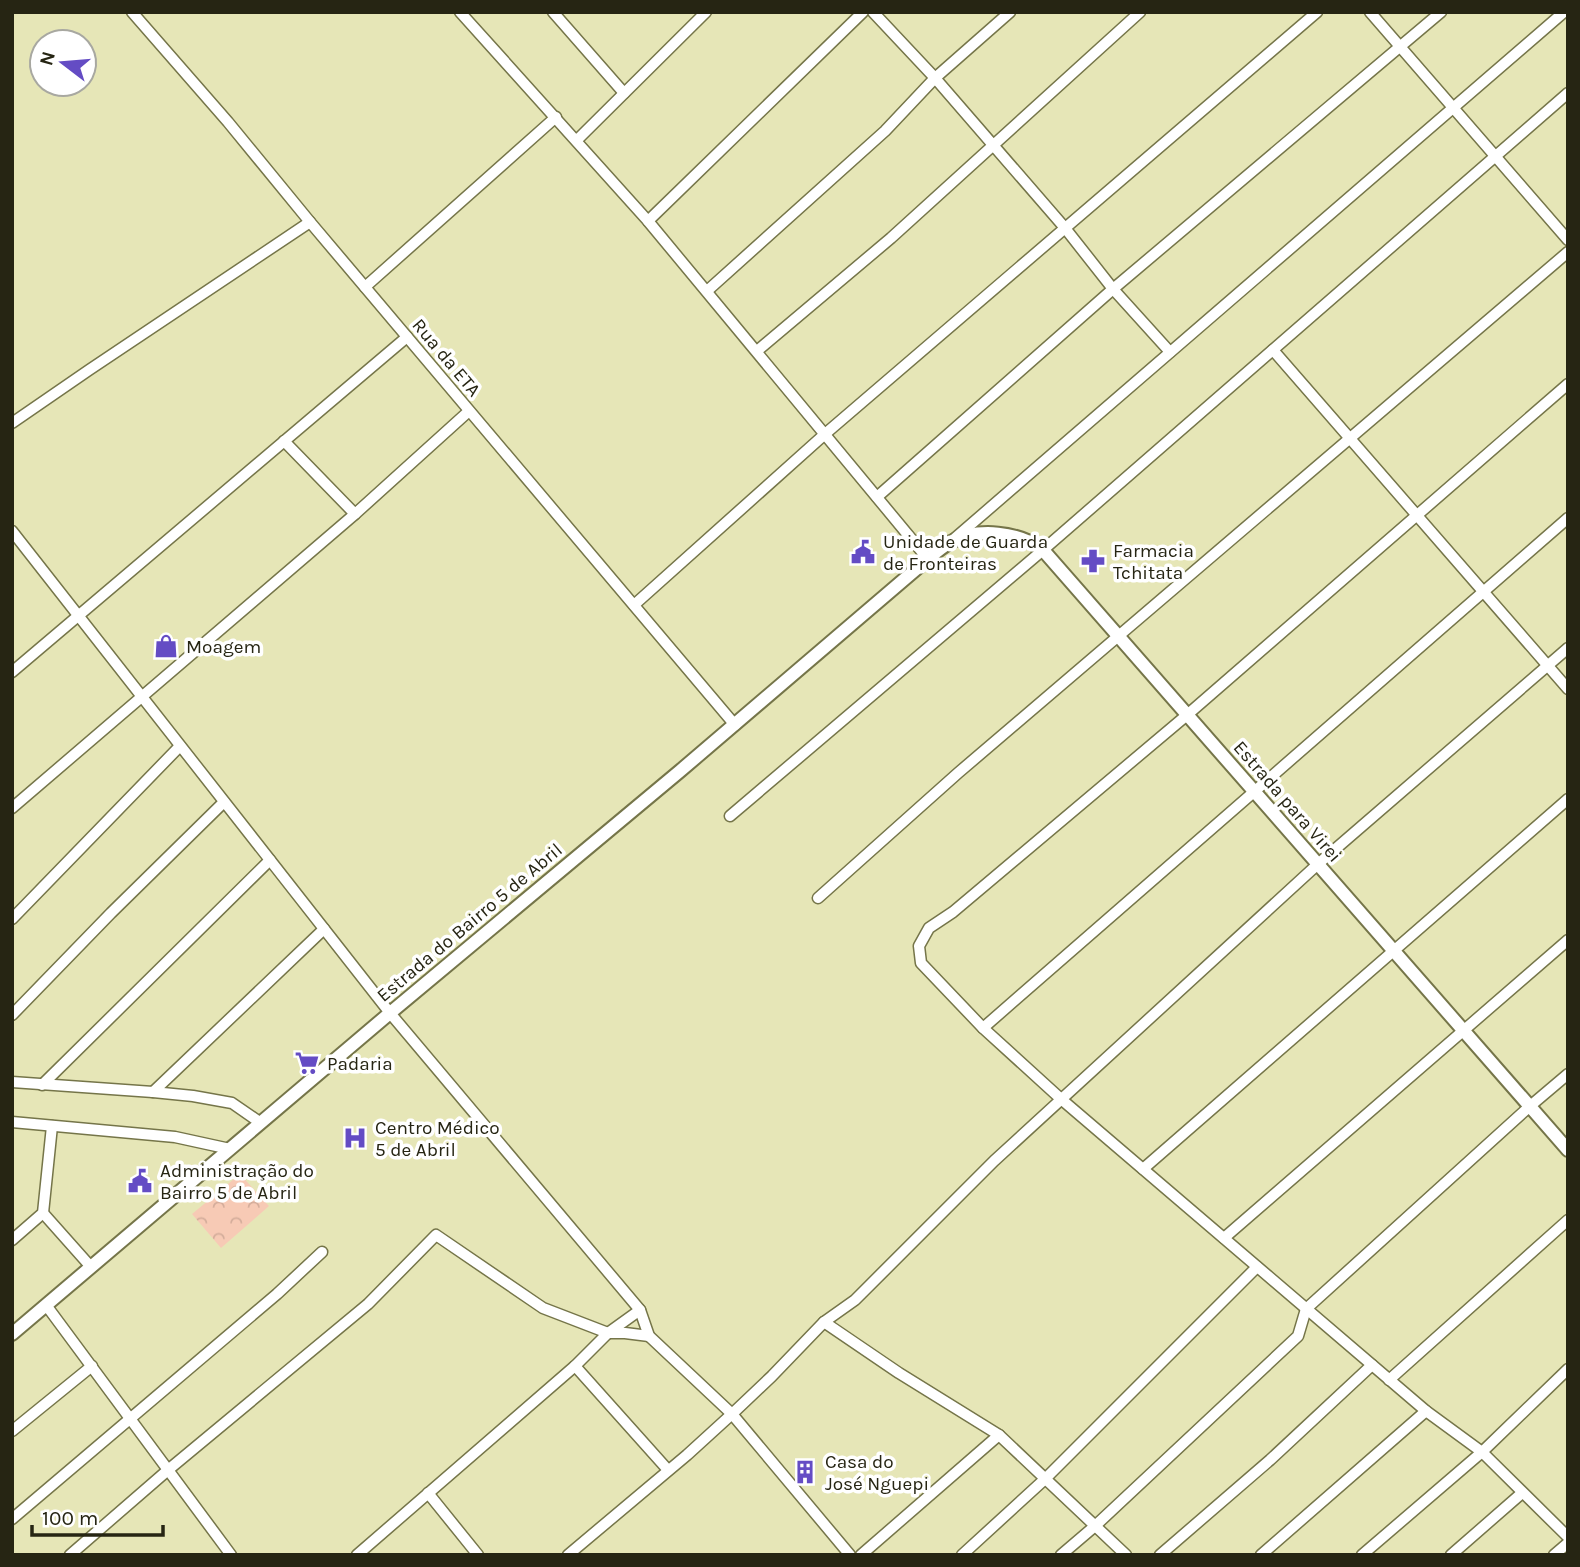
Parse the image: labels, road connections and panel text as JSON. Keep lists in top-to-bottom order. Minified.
{"streets":{"street":["Rua da ETA","Estrada para Virei","Estrada do Bairro 5 de Abril"]},"crossings":[["Rua da ETA","Estrada do Bairro 5 de Abril"],["Estrada para Virei","Estrada do Bairro 5 de Abril"]],"places":{"public building":["Unidade de Guarda de Fronteiras","Administração do Bairro 5 de Abril"],"pharmacy":["Farmacia Tchitata"],"shop":["Moagem"],"supermarket":["Padaria"],"hospital":["Centro Médico 5 de Abril"],"building":["Casa do José Nguepi"]},"scale_bar":"100 m","north":"left"}
